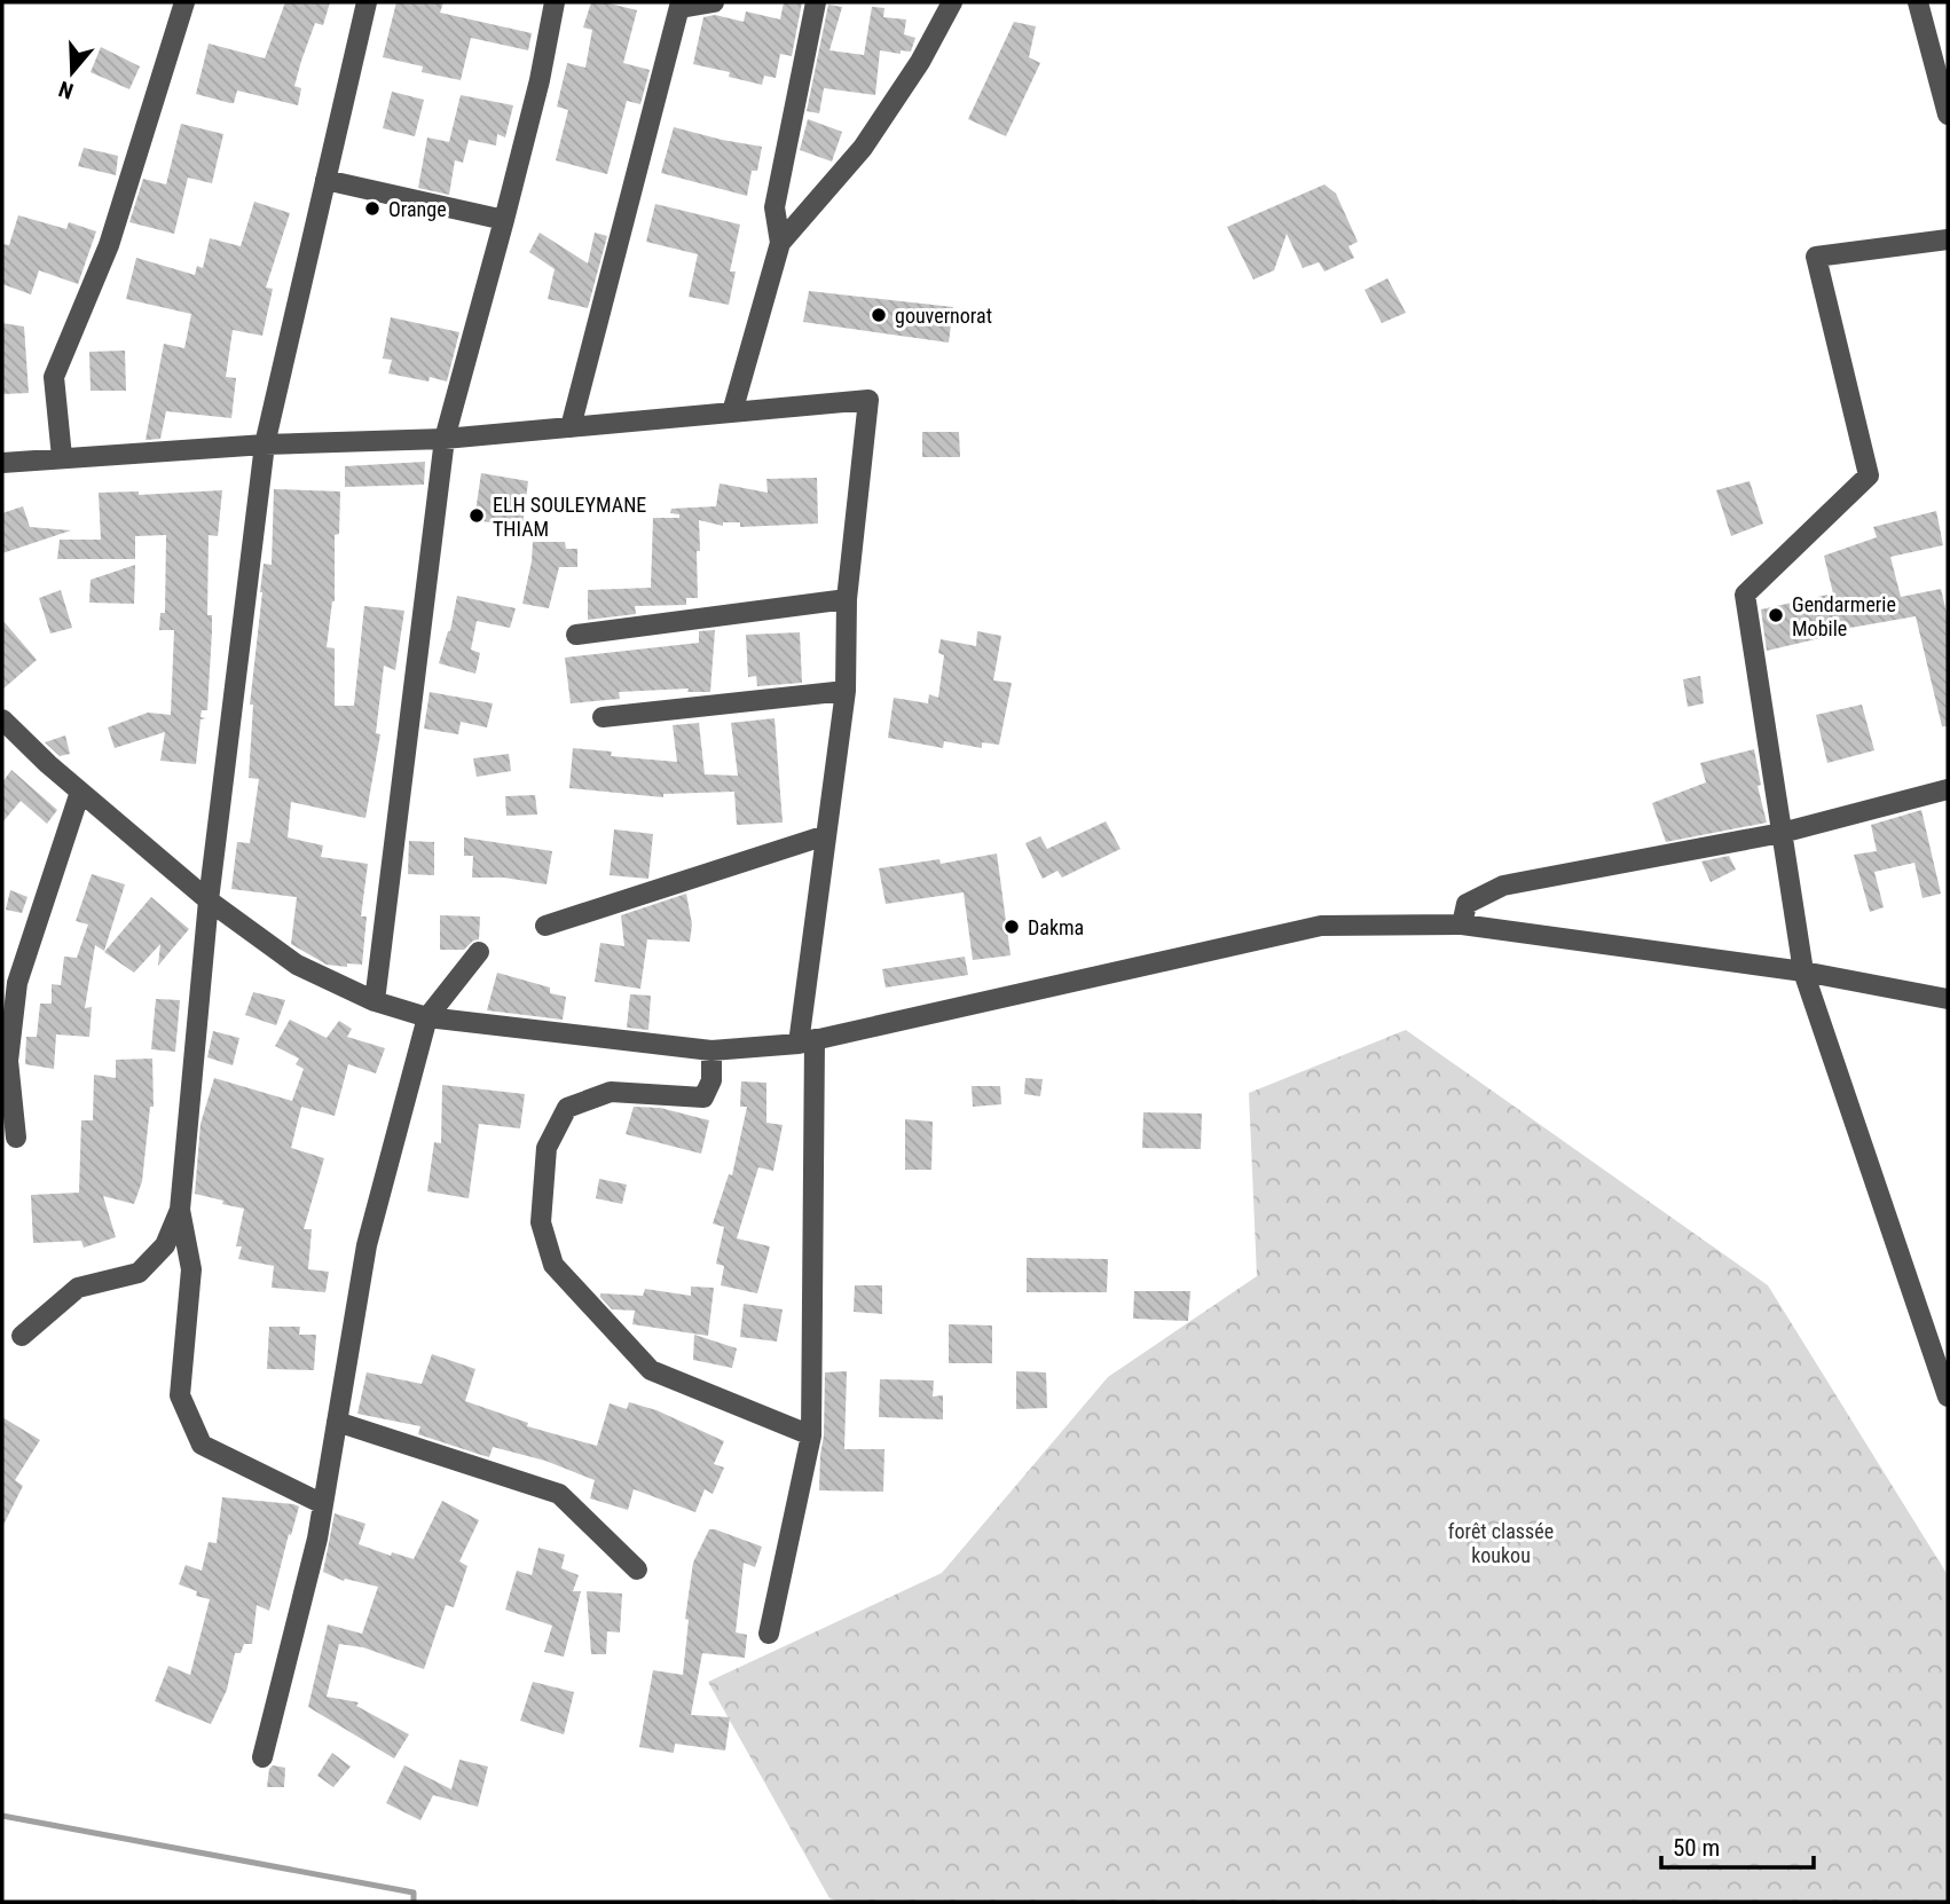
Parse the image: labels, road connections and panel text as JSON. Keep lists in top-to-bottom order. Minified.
{"parks":["forêt classée koukou"],"places":["Orange","gouvernorat","ELH SOULEYMANE THIAM","Gendarmerie Mobile","Dakma"],"scale_bar":"50 m","north":"bottom"}
